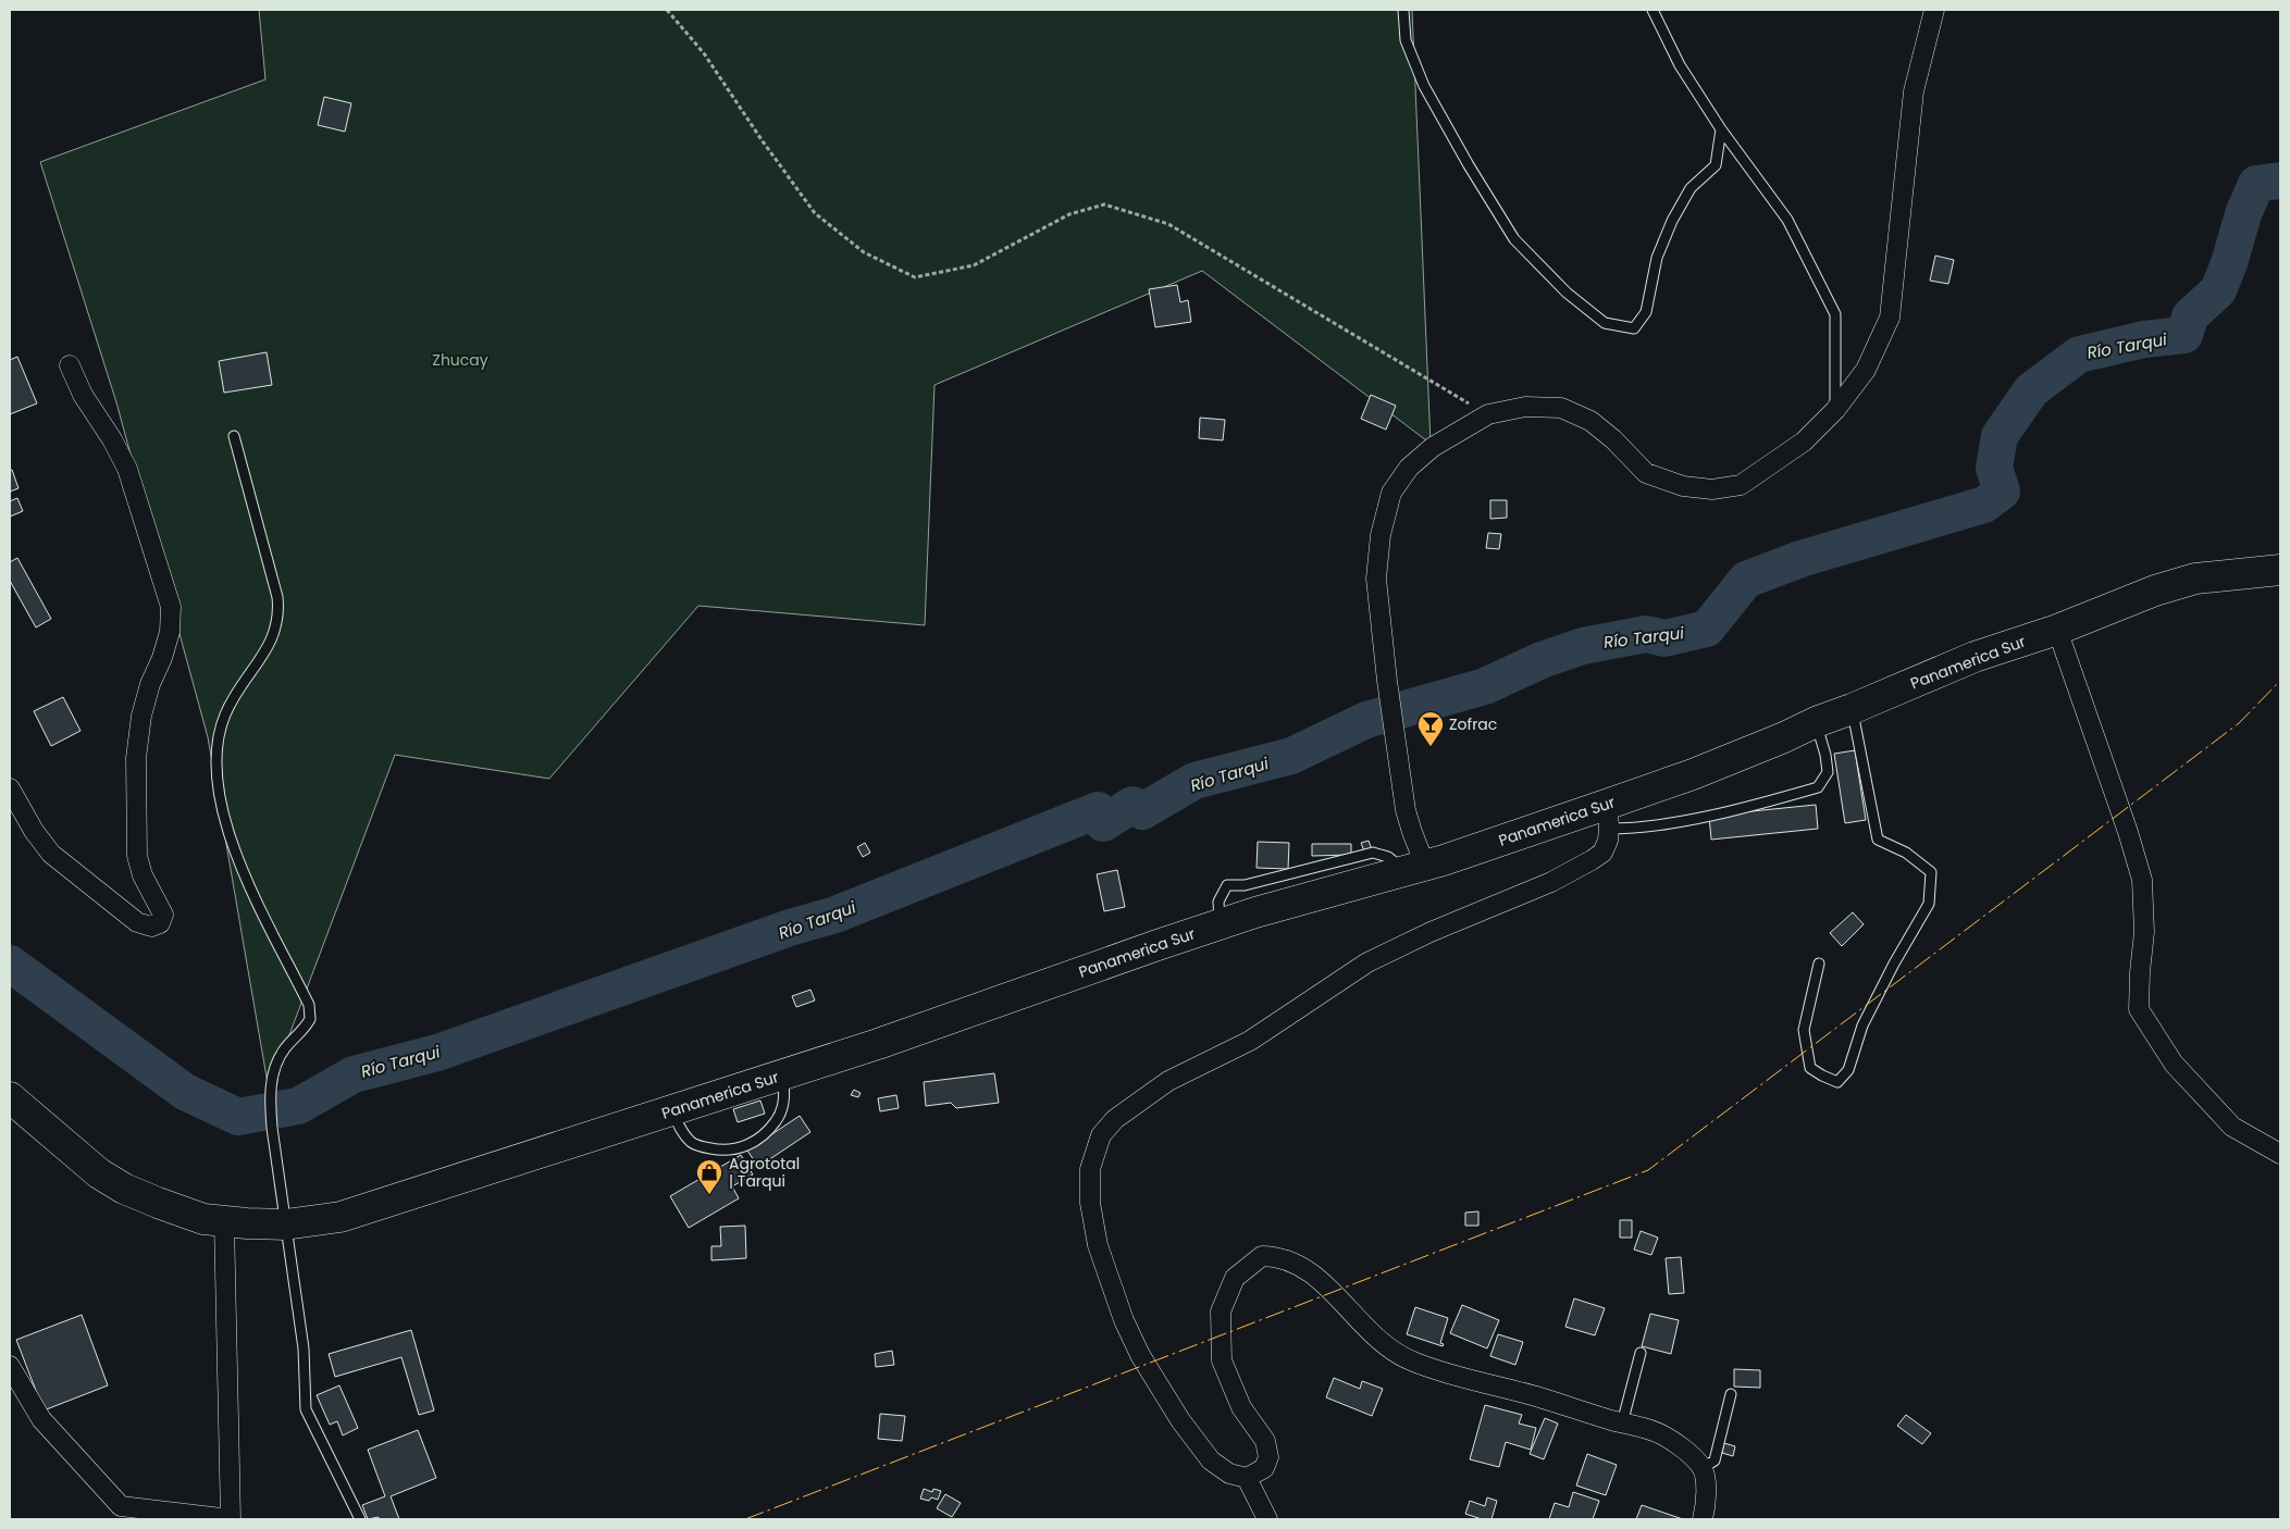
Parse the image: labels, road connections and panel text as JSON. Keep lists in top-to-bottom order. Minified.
{"streets":{"highway":["Panamerica Sur"]},"water":["Río Tarqui"],"parks":["Zhucay"],"places":{"bar":["Zofrac"],"shop":["Agrototal | Tarqui"]}}
